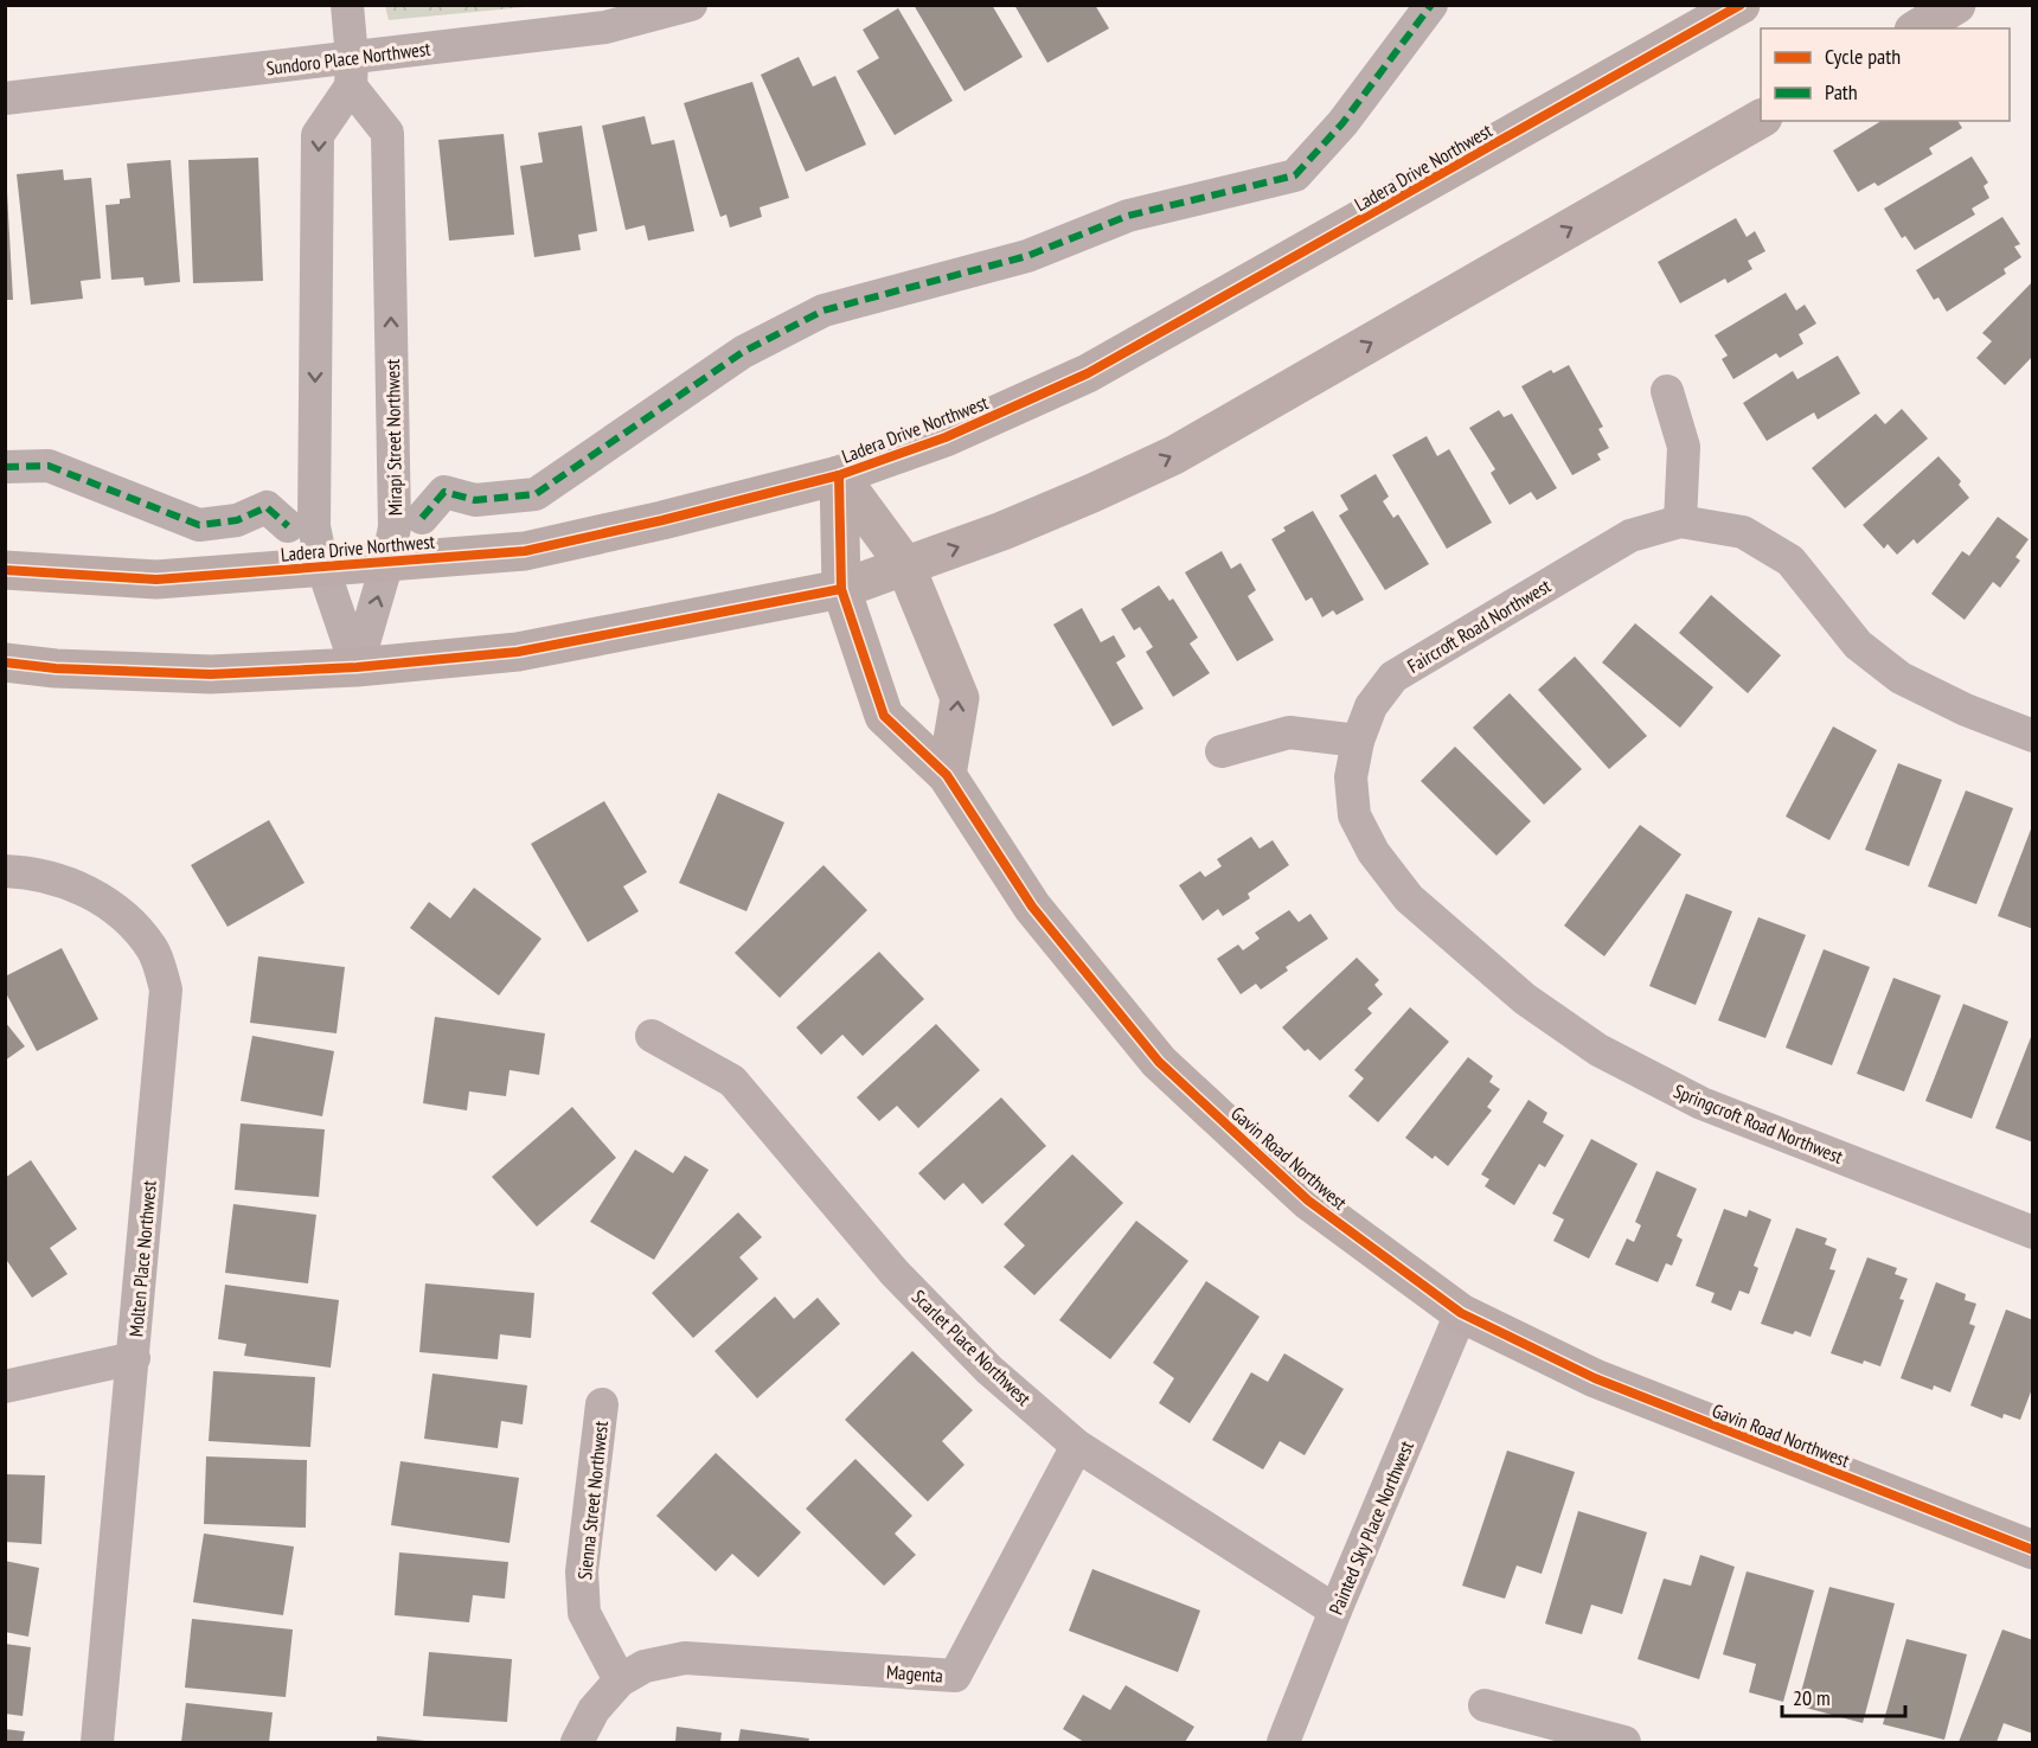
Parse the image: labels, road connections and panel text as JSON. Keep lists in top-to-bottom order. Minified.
{"streets":{"main road":["Ladera Drive Northwest","Gavin Road Northwest"],"street":["Sundoro Place Northwest","Mirapi Street Northwest","Faircroft Road Northwest","Springcroft Road Northwest","Molten Place Northwest","Scarlet Place Northwest","Sienna Street Northwest","Painted Sky Place Northwest","Magenta"]},"crossings":[["Sundoro Place Northwest","Mirapi Street Northwest"],["Ladera Drive Northwest","Mirapi Street Northwest"],["Ladera Drive Northwest","Gavin Road Northwest"],["Faircroft Road Northwest","Springcroft Road Northwest"],["Gavin Road Northwest","Painted Sky Place Northwest"],["Scarlet Place Northwest","Painted Sky Place Northwest"],["Scarlet Place Northwest","Magenta"],["Sienna Street Northwest","Magenta"]],"legend":["Cycle path","Path"],"scale_bar":"20 m"}
